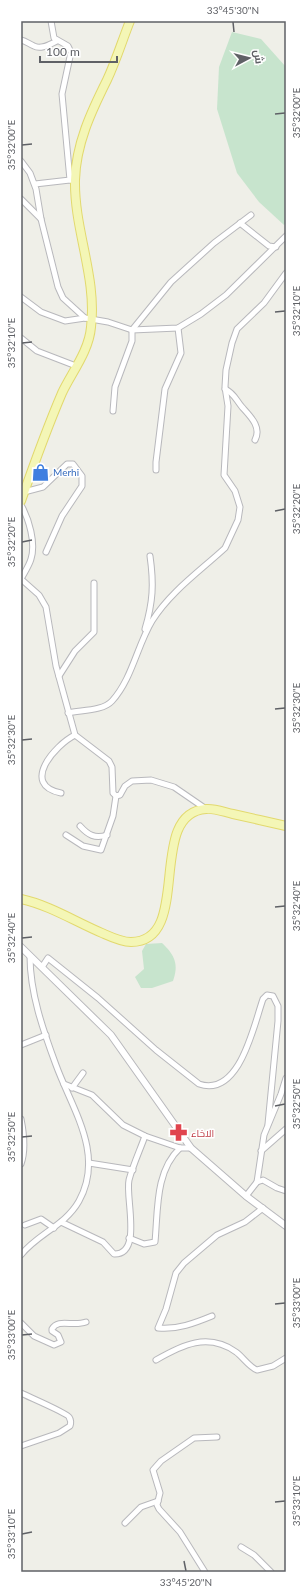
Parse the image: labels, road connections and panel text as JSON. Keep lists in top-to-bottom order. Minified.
{"places":{"shop":["Merhi"],"pharmacy":["الاخاء"]},"scale_bar":"100 m","north":"right","coordinates":["33°45'30\"N","35°32'00\"E","35°32'10\"E","35°32'20\"E","35°32'30\"E","35°32'40\"E","35°32'50\"E","35°33'00\"E","35°33'10\"E","33°45'20\"N"]}
